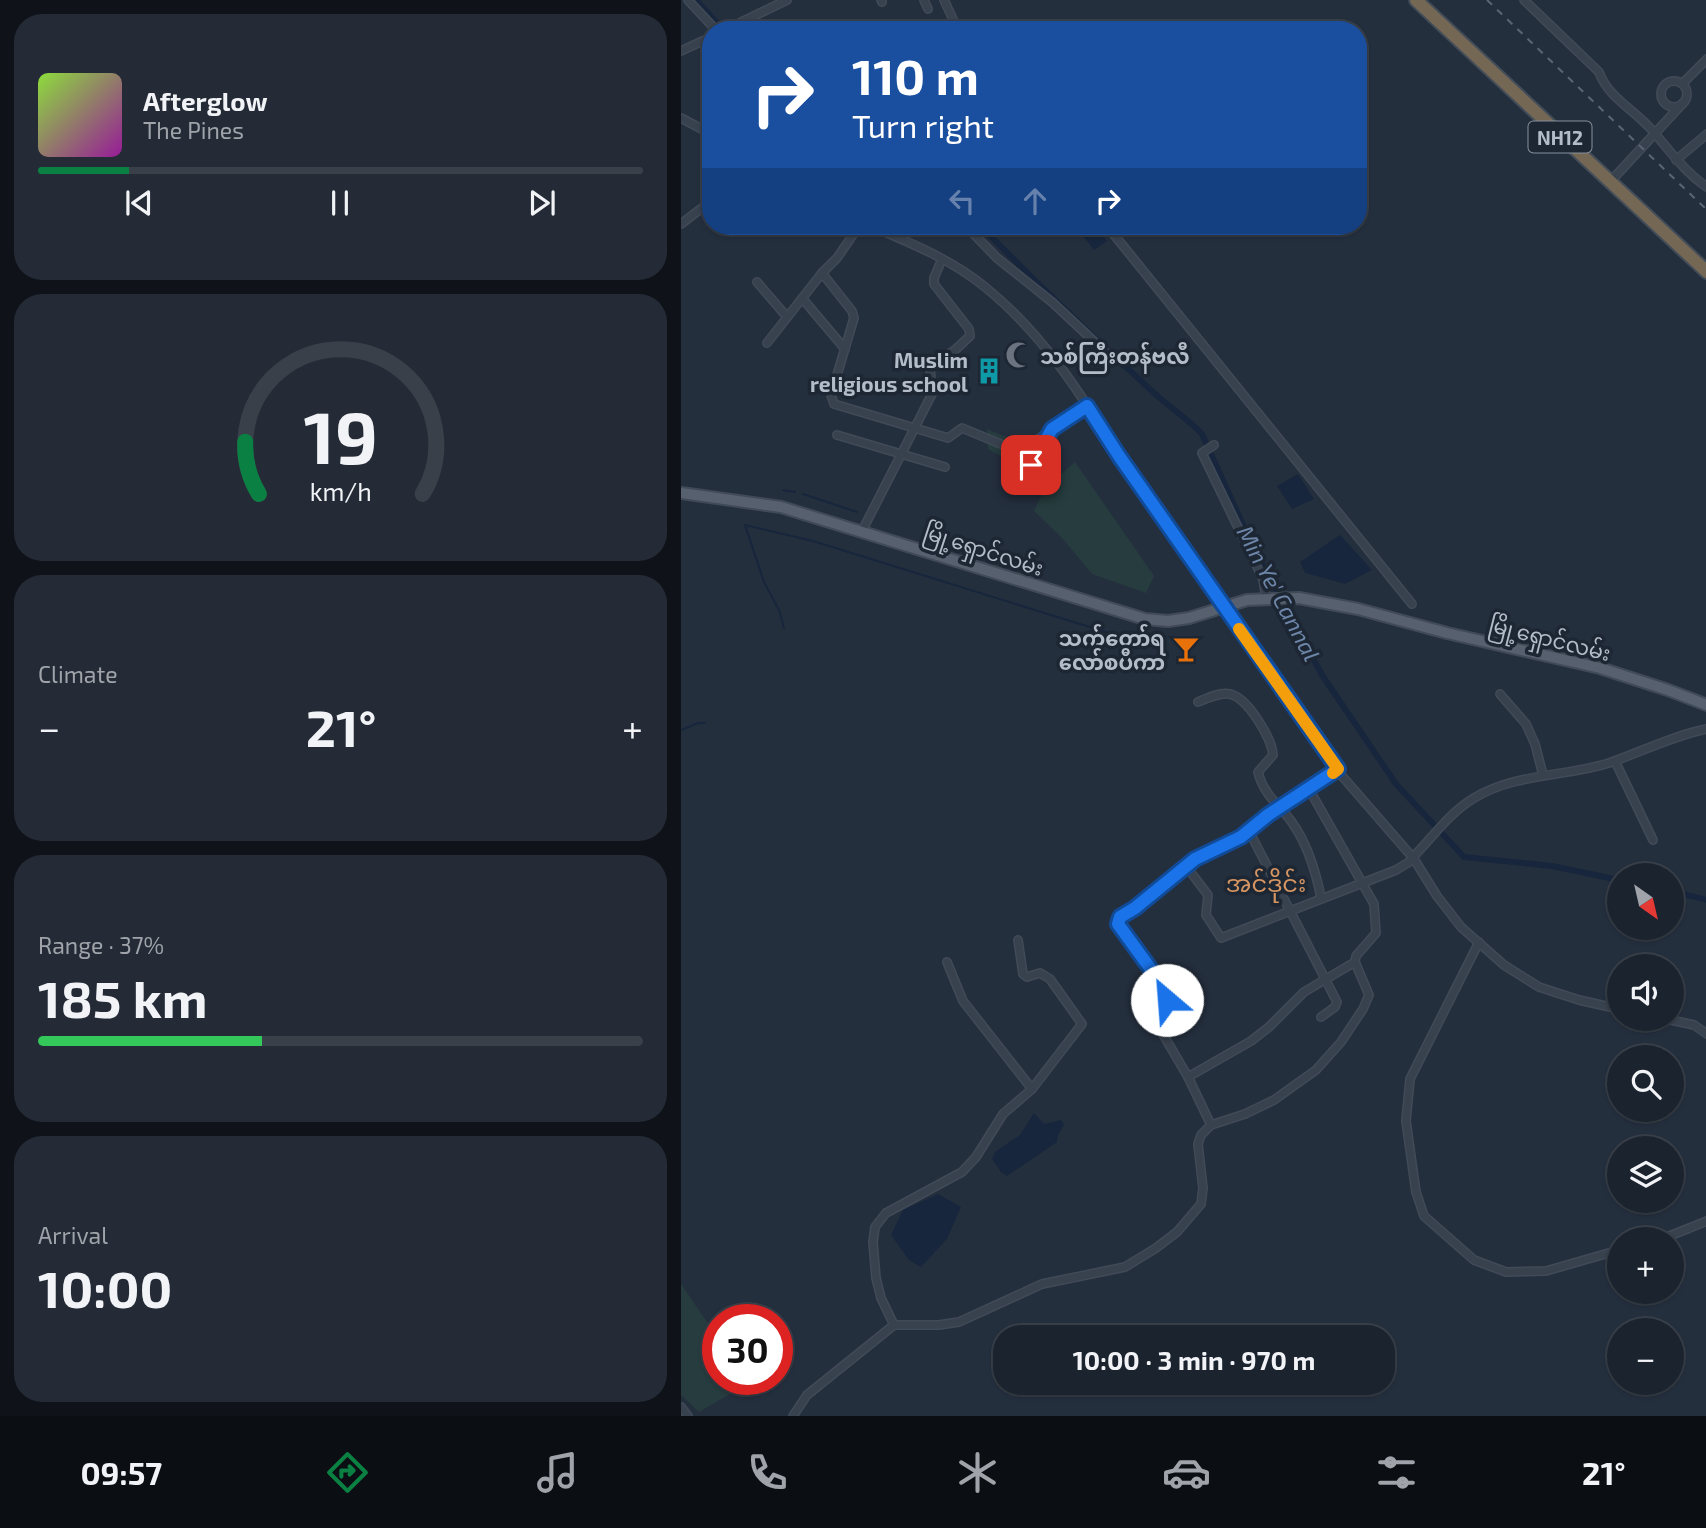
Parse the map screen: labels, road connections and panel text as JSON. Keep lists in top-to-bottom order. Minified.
{"streets":{"highway":["NH12"],"main road":["မြို့ရှောင်လမ်း"]},"districts":["အင်ဒိုင်း"],"water":["Min Ye' Cannal"],"places":{"mosque":["သစ်ကြီးတန်ဗလီ"],"building":["Muslim religious school"],"bar":["သက်တော်ရ လော်စပီကာ"]},"north":"bottom right","page":{"turn":["110 m","Turn right"],"song":["Afterglow","The Pines"],"tile":["Climate",["Range · 37%","185 km"],["Arrival","10:00"]],"heat":["−","21°","+"],"map_buttons":["+","−"],"limit":"30","trip":"10:00 · 3 min · 970 m","tabs":["09:57","21°"],"gauge":["19","km/h"]}}
